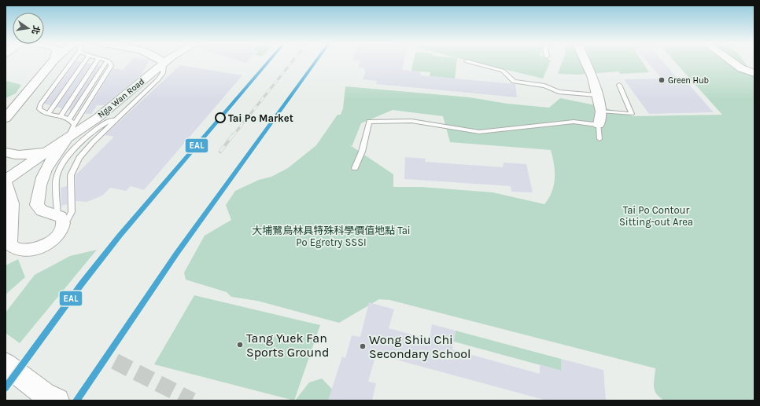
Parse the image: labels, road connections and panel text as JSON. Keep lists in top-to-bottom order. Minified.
{"streets":{"street":["Nga Wan Road"]},"parks":["Tai Po Contour Sitting-out Area","大埔鷺鳥林具特殊科學價值地點 Tai Po Egretry SSSI"],"places":["Green Hub","Tai Po Market","Tang Yuek Fan Sports Ground","Wong Shiu Chi Secondary School"],"lines":["transit line EAL"],"north":"right"}
